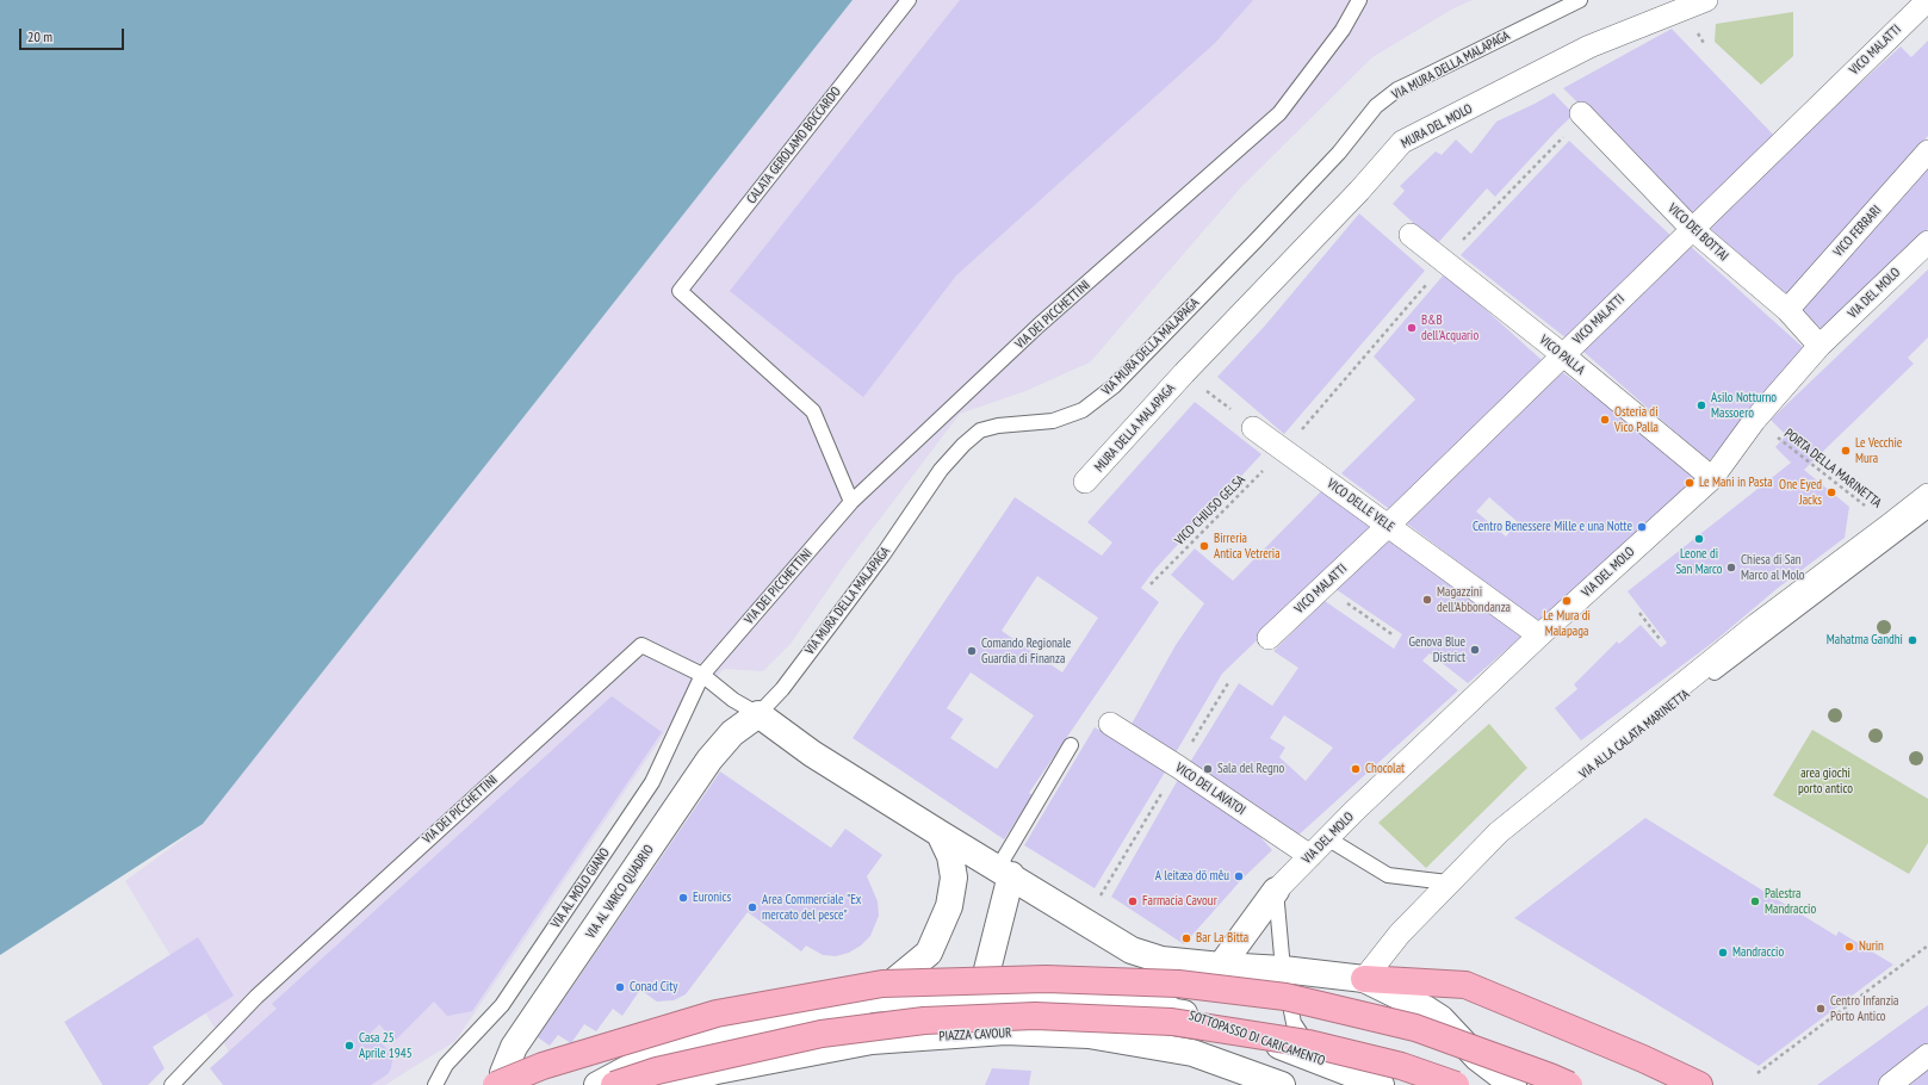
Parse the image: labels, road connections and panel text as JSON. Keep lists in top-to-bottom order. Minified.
{"streets":{"street":["VICO MALATTI","MURA DEL MOLO","VICO FERRARI","VICO DEI BOTTAI","VIA DEL MOLO","VICO PALLA","MURA DELLA MALAPAGA","VICO DELLE VELE","VICO DEI LAVATOI","VIA AL VARCO QUADRIO","PIAZZA CAVOUR","SOTTOPASSO DI CARICAMENTO"],"lane":["VIA MURA DELLA MALAPAGA","CALATA GEROLAMO BOCCARDO","VIA DEI PICCHETTINI","VIA ALLA CALATA MARINETTA","VIA AL MOLO GIANO"],"path":["PORTA DELLA MARINETTA","VICO CHIUSO GELSA"]},"crossings":[["VICO MALATTI","VICO DEI BOTTAI"],["VICO MALATTI","VICO PALLA"],["VICO MALATTI","VICO DELLE VELE"],["VIA MURA DELLA MALAPAGA","VIA AL VARCO QUADRIO"],["MURA DEL MOLO","MURA DELLA MALAPAGA"],["CALATA GEROLAMO BOCCARDO","VIA DEI PICCHETTINI"],["VICO FERRARI","VICO DEI BOTTAI"],["VICO DEI BOTTAI","VIA DEL MOLO"],["VIA DEL MOLO","VICO PALLA"],["VIA DEL MOLO","PORTA DELLA MARINETTA"],["VIA DEL MOLO","VICO DELLE VELE"],["VIA DEL MOLO","VICO DEI LAVATOI"],["VIA DEI PICCHETTINI","VIA AL MOLO GIANO"],["VICO DELLE VELE","VICO CHIUSO GELSA"]],"parks":["area giochi porto antico"],"places":["B&B dell'Acquario","Asilo Notturno Massoero","Osteria di Vico Palla","Le Vecchie Mura","Le Mani in Pasta","One Eyed Jacks","Centro Benessere Mille e una Notte","Leone di San Marco","Birreria Antica Vetreria","Chiesa di San Marco al Molo","Magazzini dell'Abbondanza","Le Mura di Malapaga","Mahatma Gandhi","Genova Blue District","Comando Regionale Guardia di Finanza","Sala del Regno","Chocolat","A leitæa dö mêu","Euronics","Farmacia Cavour","Palestra Mandraccio","Area Commerciale \"Ex mercato del pesce\"","Bar La Bitta","Nurin","Mandraccio","Conad City","Centro Infanzia Porto Antico","Casa 25 Aprile 1945"],"scale_bar":"20 m"}
